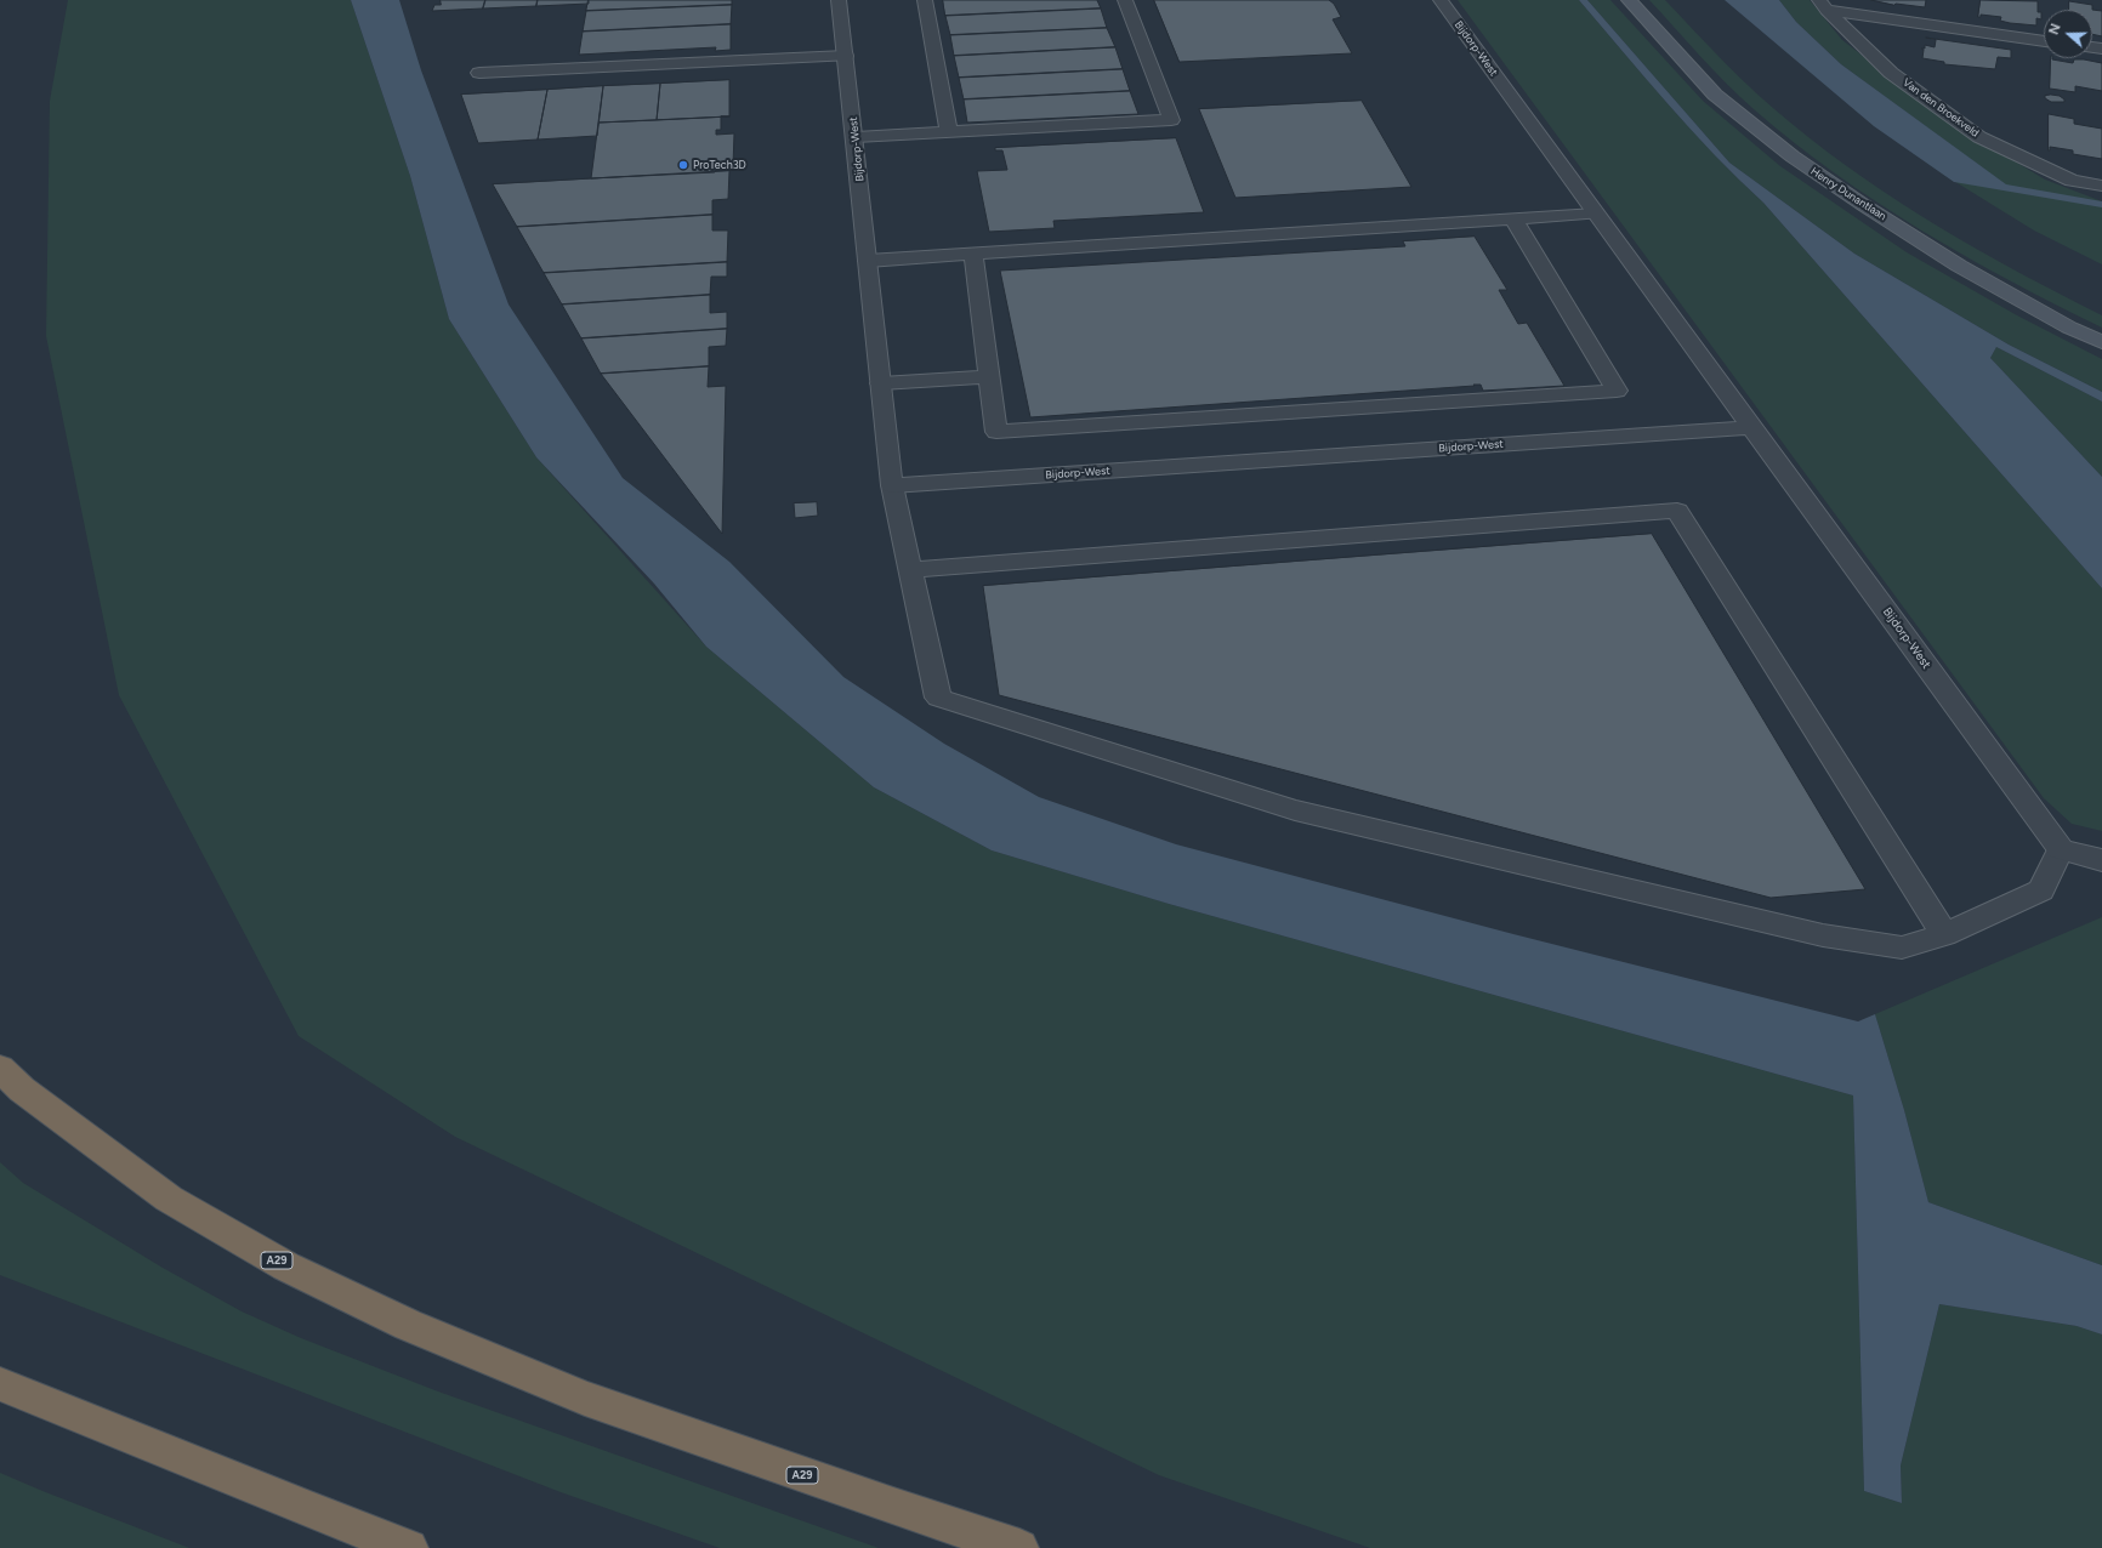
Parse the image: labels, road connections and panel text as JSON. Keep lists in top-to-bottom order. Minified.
{"streets":{"highway":["A29"],"main road":["Henry Dunantlaan"],"street":["Bijdorp-West","Van den Broekveld"]},"places":["ProTech3D"],"north":"left"}
